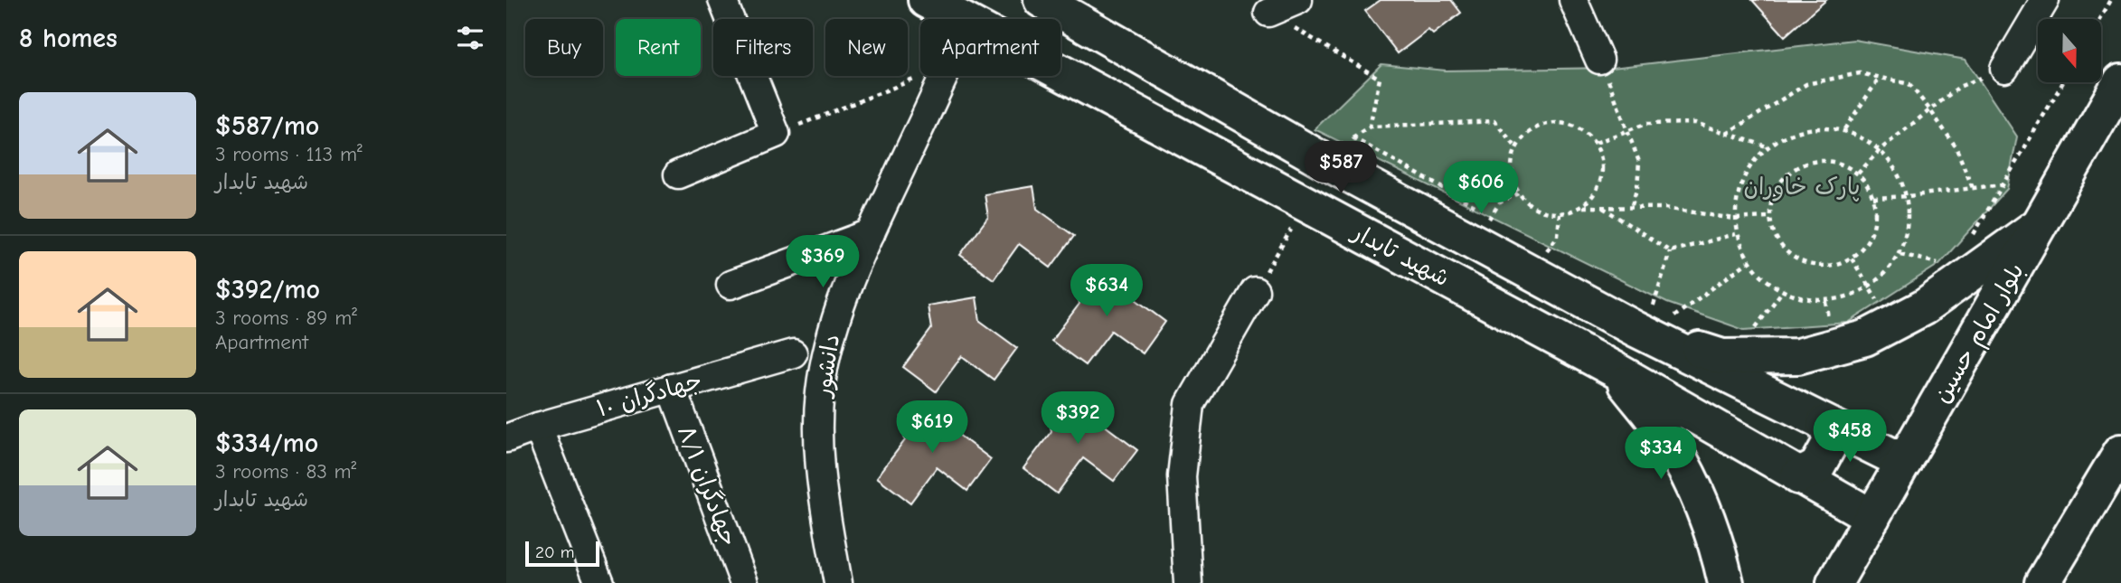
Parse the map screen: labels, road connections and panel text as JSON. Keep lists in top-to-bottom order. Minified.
{"streets":{"main road":["شهید تابدار","بلوار امام حسین"],"street":["دانشور","جهادگران ۱۰","جهادگران ۸/۱"]},"crossings":[["شهید تابدار","بلوار امام حسین"],["جهادگران ۱۰","جهادگران ۸/۱"]],"parks":["پارک خاوران"],"scale_bar":"20 m","north":"bottom","page":{"heading":"8 homes","chip":["Buy","Rent","Filters","New","Apartment"],"list":[{"name":"$587/mo","note":"3 rooms · 113 m² · شهید تابدار"},{"name":"$392/mo","note":"3 rooms · 89 m² · Apartment"},{"name":"$334/mo","note":"3 rooms · 83 m² · شهید تابدار"}],"price":["$587","$606","$369","$634","$392","$619","$458","$334"],"scale":"20 m"}}
